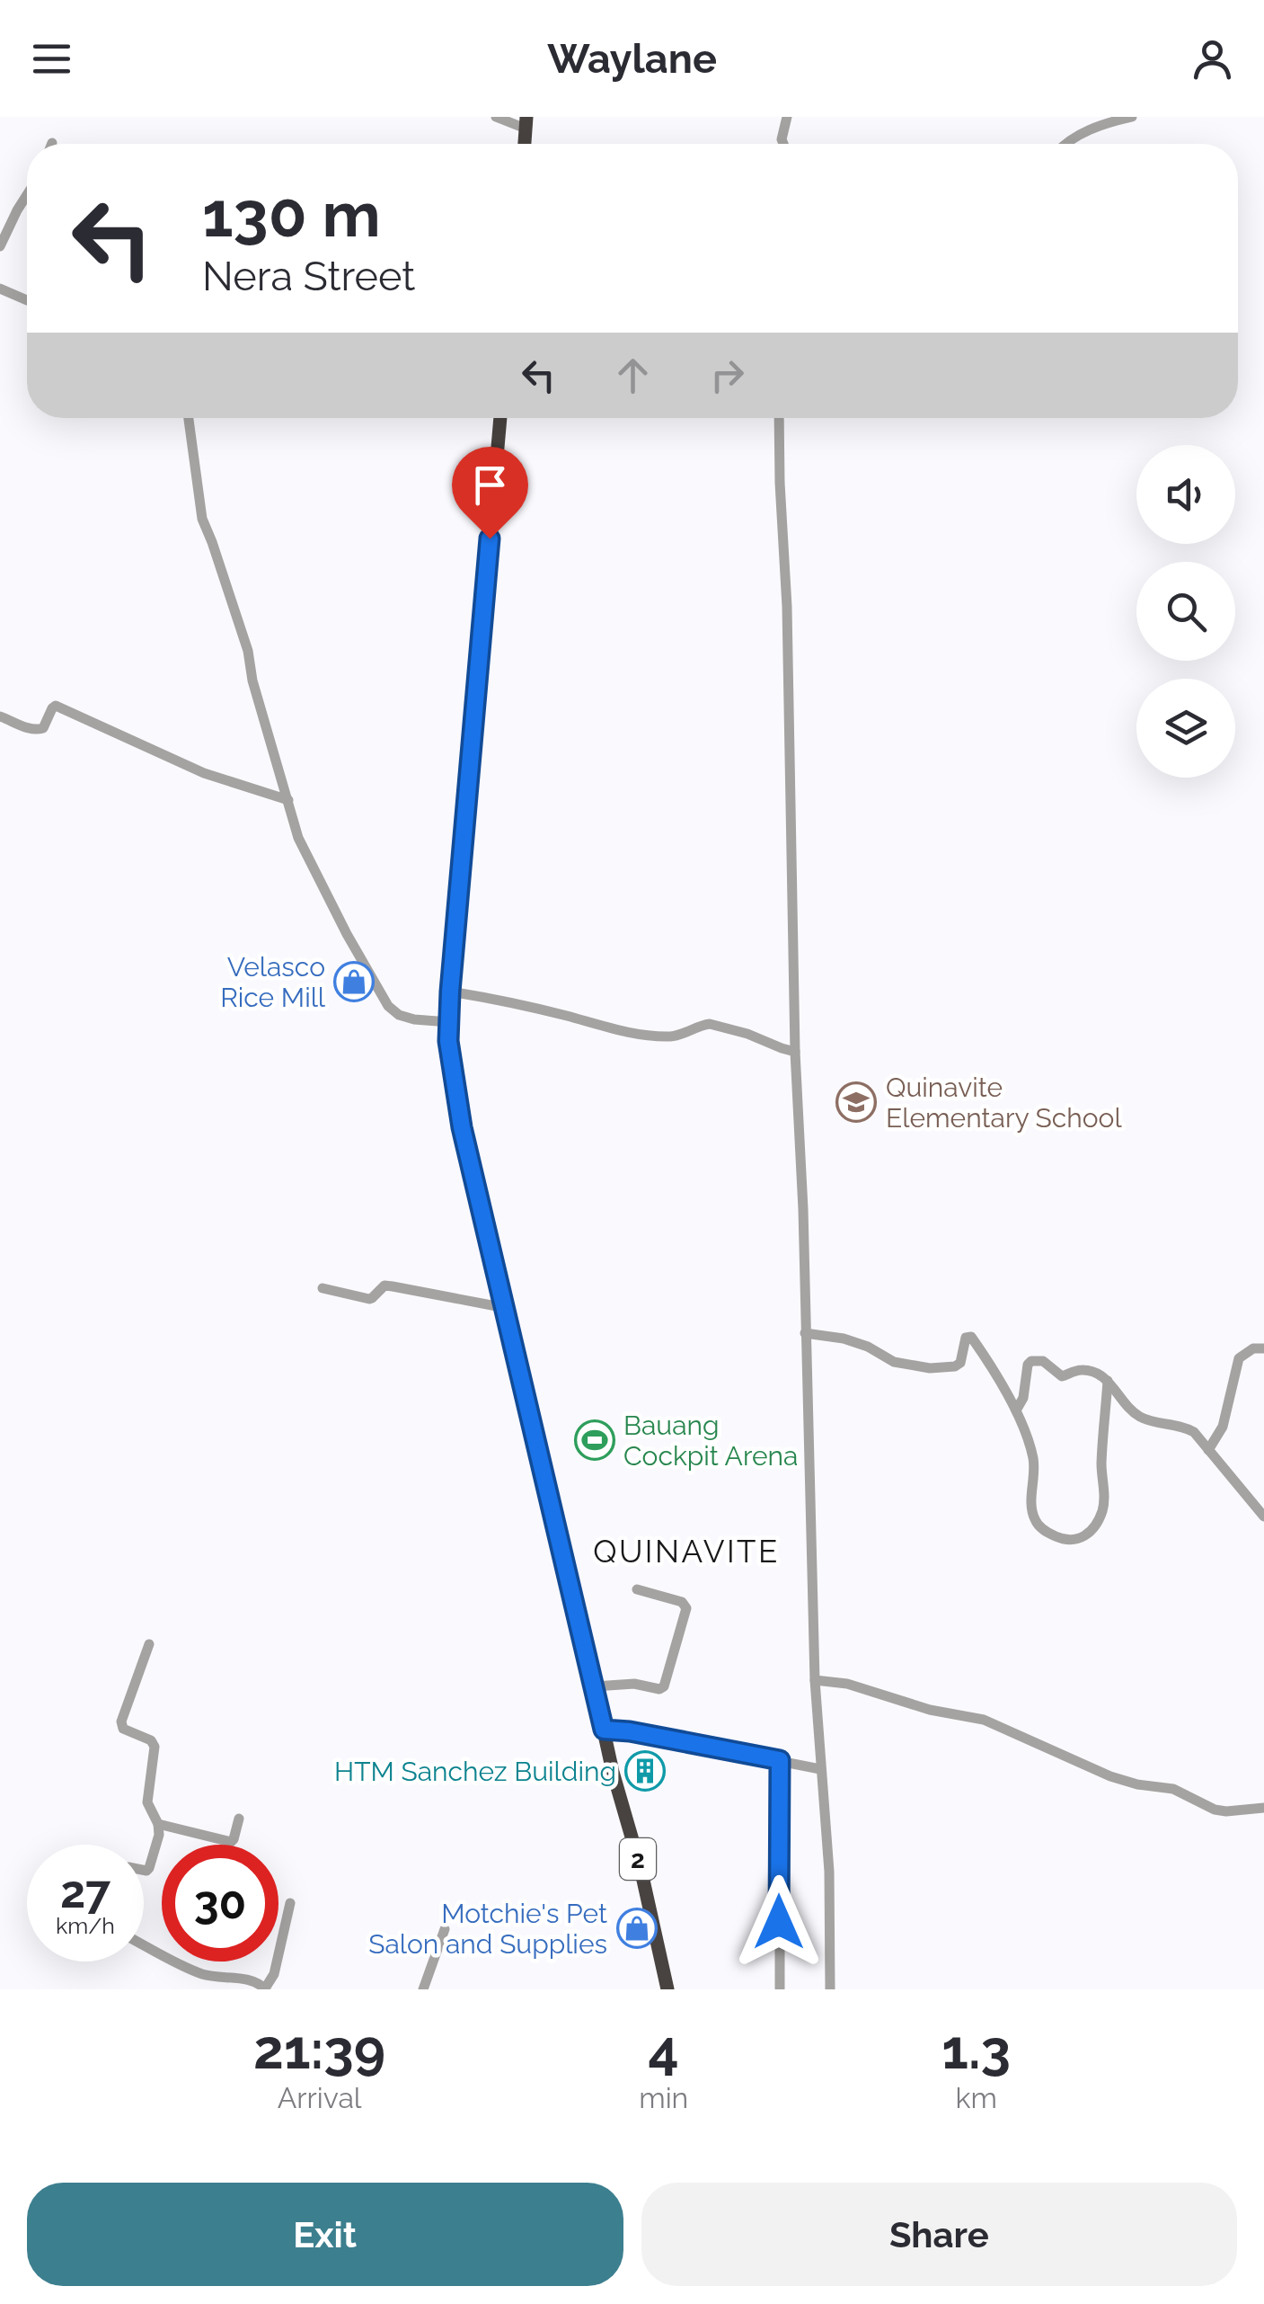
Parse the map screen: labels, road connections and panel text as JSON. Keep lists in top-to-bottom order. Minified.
{"streets":{"highway":["2"]},"districts":["QUINAVITE"],"places":{"shop":["Velasco Rice Mill","Motchie's Pet Salon and Supplies"],"school or university":["Quinavite Elementary School"],"sports":["Bauang Cockpit Arena"],"building":["HTM Sanchez Building"]},"page":{"header":"Waylane","turn":["130 m","Nera Street"],"speed":"27 km/h","limit":"30","eta":["21:39","Arrival","4","min","1.3","km"],"buttons":["Exit","Share"]}}
